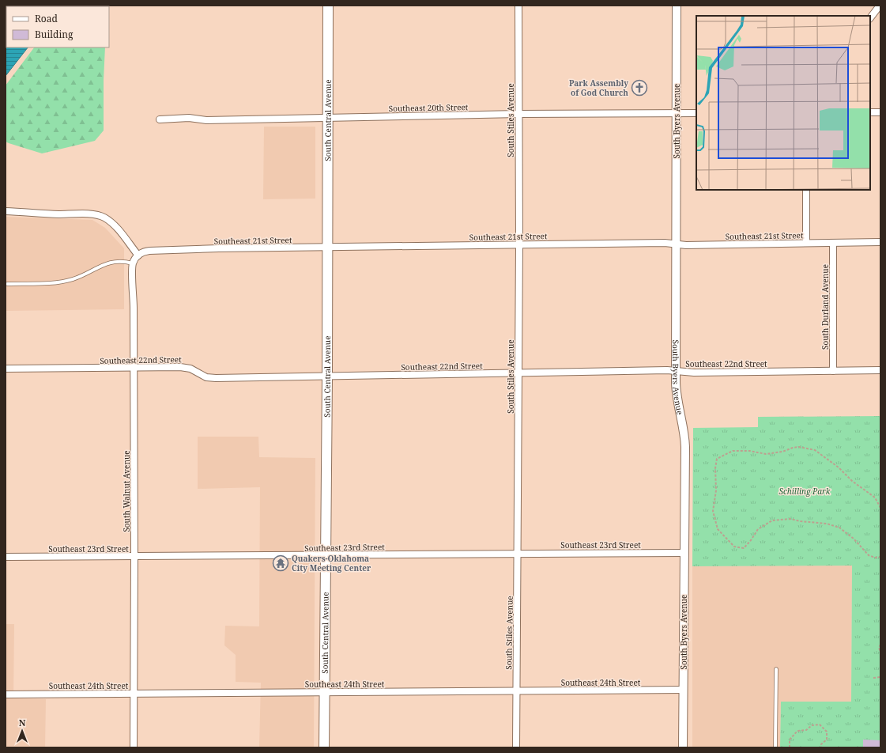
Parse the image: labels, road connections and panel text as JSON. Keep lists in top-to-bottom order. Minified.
{"streets":{"main road":["South Central Avenue"],"street":["Southeast 20th Street","South Stiles Avenue","South Byers Avenue","Southeast 21st Street","South Durland Avenue","Southeast 22nd Street","South Walnut Avenue","Southeast 23rd Street","Southeast 24th Street"]},"crossings":[["Southeast 20th Street","South Central Avenue"],["Southeast 20th Street","South Stiles Avenue"],["Southeast 20th Street","South Byers Avenue"],["South Central Avenue","Southeast 21st Street"],["South Central Avenue","Southeast 22nd Street"],["South Central Avenue","Southeast 23rd Street"],["South Central Avenue","Southeast 24th Street"],["South Stiles Avenue","Southeast 21st Street"],["South Stiles Avenue","Southeast 22nd Street"],["South Stiles Avenue","Southeast 23rd Street"],["South Stiles Avenue","Southeast 24th Street"],["South Byers Avenue","Southeast 21st Street"],["South Byers Avenue","Southeast 22nd Street"],["South Byers Avenue","Southeast 23rd Street"],["South Byers Avenue","Southeast 24th Street"],["Southeast 21st Street","South Durland Avenue"],["South Durland Avenue","Southeast 22nd Street"],["Southeast 22nd Street","South Walnut Avenue"],["South Walnut Avenue","Southeast 23rd Street"],["South Walnut Avenue","Southeast 24th Street"]],"parks":["Schilling Park"],"places":{"church":["Park Assembly of God Church"],"temple":["Quakers-Oklahoma City Meeting Center"]},"legend":["Road","Building"],"north":"top"}
